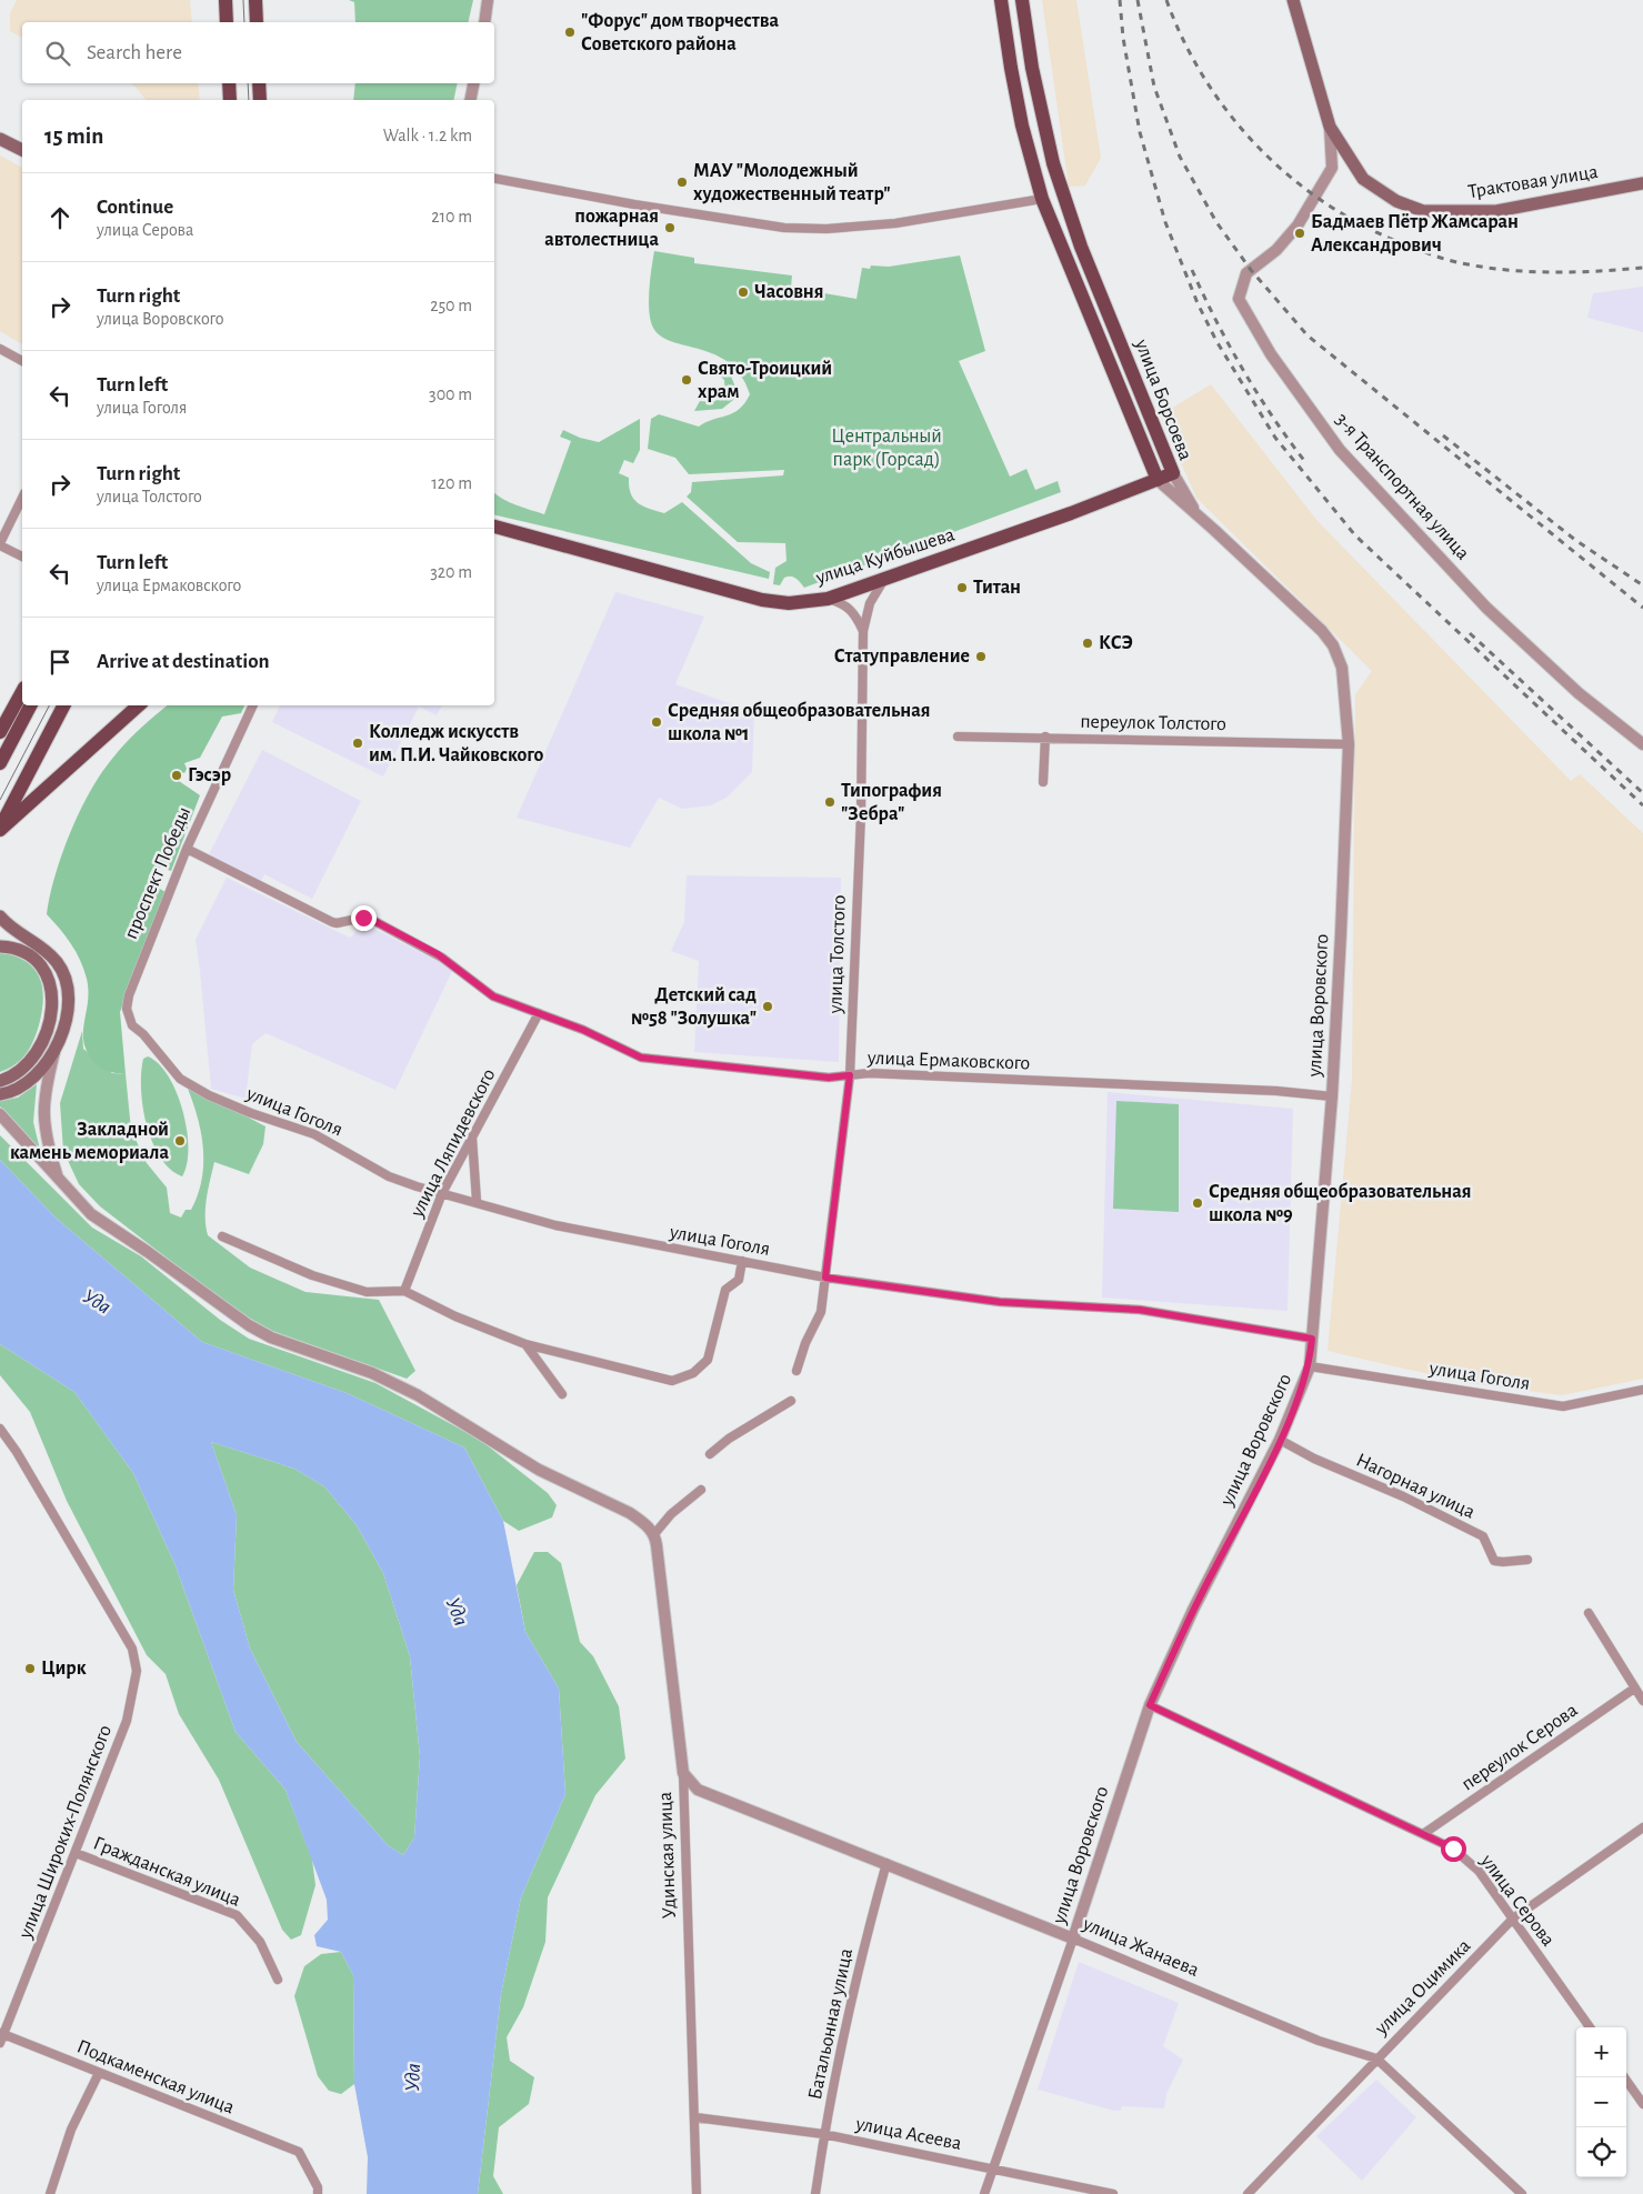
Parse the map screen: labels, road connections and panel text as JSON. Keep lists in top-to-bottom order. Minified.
{"streets":{"main road":["Трактовая улица","улица Борсоева","улица Куйбышева"],"street":["3-я Транспортная улица","переулок Толстого","проспект Победы","улица Толстого","улица Воровского","улица Ермаковского","улица Гоголя","улица Ляпидевского","Нагорная улица","переулок Серова","улица Широких-Полянского","Удинская улица","Гражданская улица","улица Серова","улица Жанаева","улица Оцимика","Батальонная улица","Подкаменская улица","улица Асеева"]},"crossings":[["Трактовая улица","3-я Транспортная улица"],["улица Борсоева","улица Куйбышева"],["улица Куйбышева","улица Толстого"],["переулок Толстого","улица Воровского"],["проспект Победы","улица Ермаковского"],["проспект Победы","улица Гоголя"],["улица Толстого","улица Ермаковского"],["улица Толстого","улица Гоголя"],["улица Воровского","улица Ермаковского"],["улица Воровского","улица Гоголя"],["улица Воровского","Нагорная улица"],["улица Воровского","улица Серова"],["улица Воровского","улица Жанаева"],["улица Воровского","улица Асеева"],["улица Ермаковского","улица Ляпидевского"],["улица Гоголя","улица Ляпидевского"],["переулок Серова","улица Серова"],["улица Широких-Полянского","Гражданская улица"],["улица Широких-Полянского","Подкаменская улица"],["Удинская улица","улица Жанаева"],["Удинская улица","улица Асеева"],["улица Серова","улица Оцимика"],["улица Жанаева","улица Оцимика"],["улица Жанаева","Батальонная улица"],["Батальонная улица","улица Асеева"]],"water":["Уда"],"parks":["Центральный парк (Горсад)"],"places":["\"Форус\" дом творчества Советского района","МАУ \"Молодежный художественный театр\"","пожарная автолестница","Бадмаев Пётр Жамсаран Александрович","Часовня","Свято-Троицкий храм","Титан","КСЭ","Статуправление","Средняя общеобразовательная школа №1","Колледж искусств им. П.И. Чайковского","Гэсэр","Типография \"Зебра\"","Детский сад №58 \"Золушка\"","Закладной камень мемориала","Средняя общеобразовательная школа №9","Цирк"],"page":{"search":"Search here","heading":["15 min","Walk · 1.2 km"],"list":[["Continue","улица Серова","210 m"],["Turn right","улица Воровского","250 m"],["Turn left","улица Гоголя","300 m"],["Turn right","улица Толстого","120 m"],["Turn left","улица Ермаковского","320 m"],"Arrive at destination"],"map_buttons":["+","−"]}}
